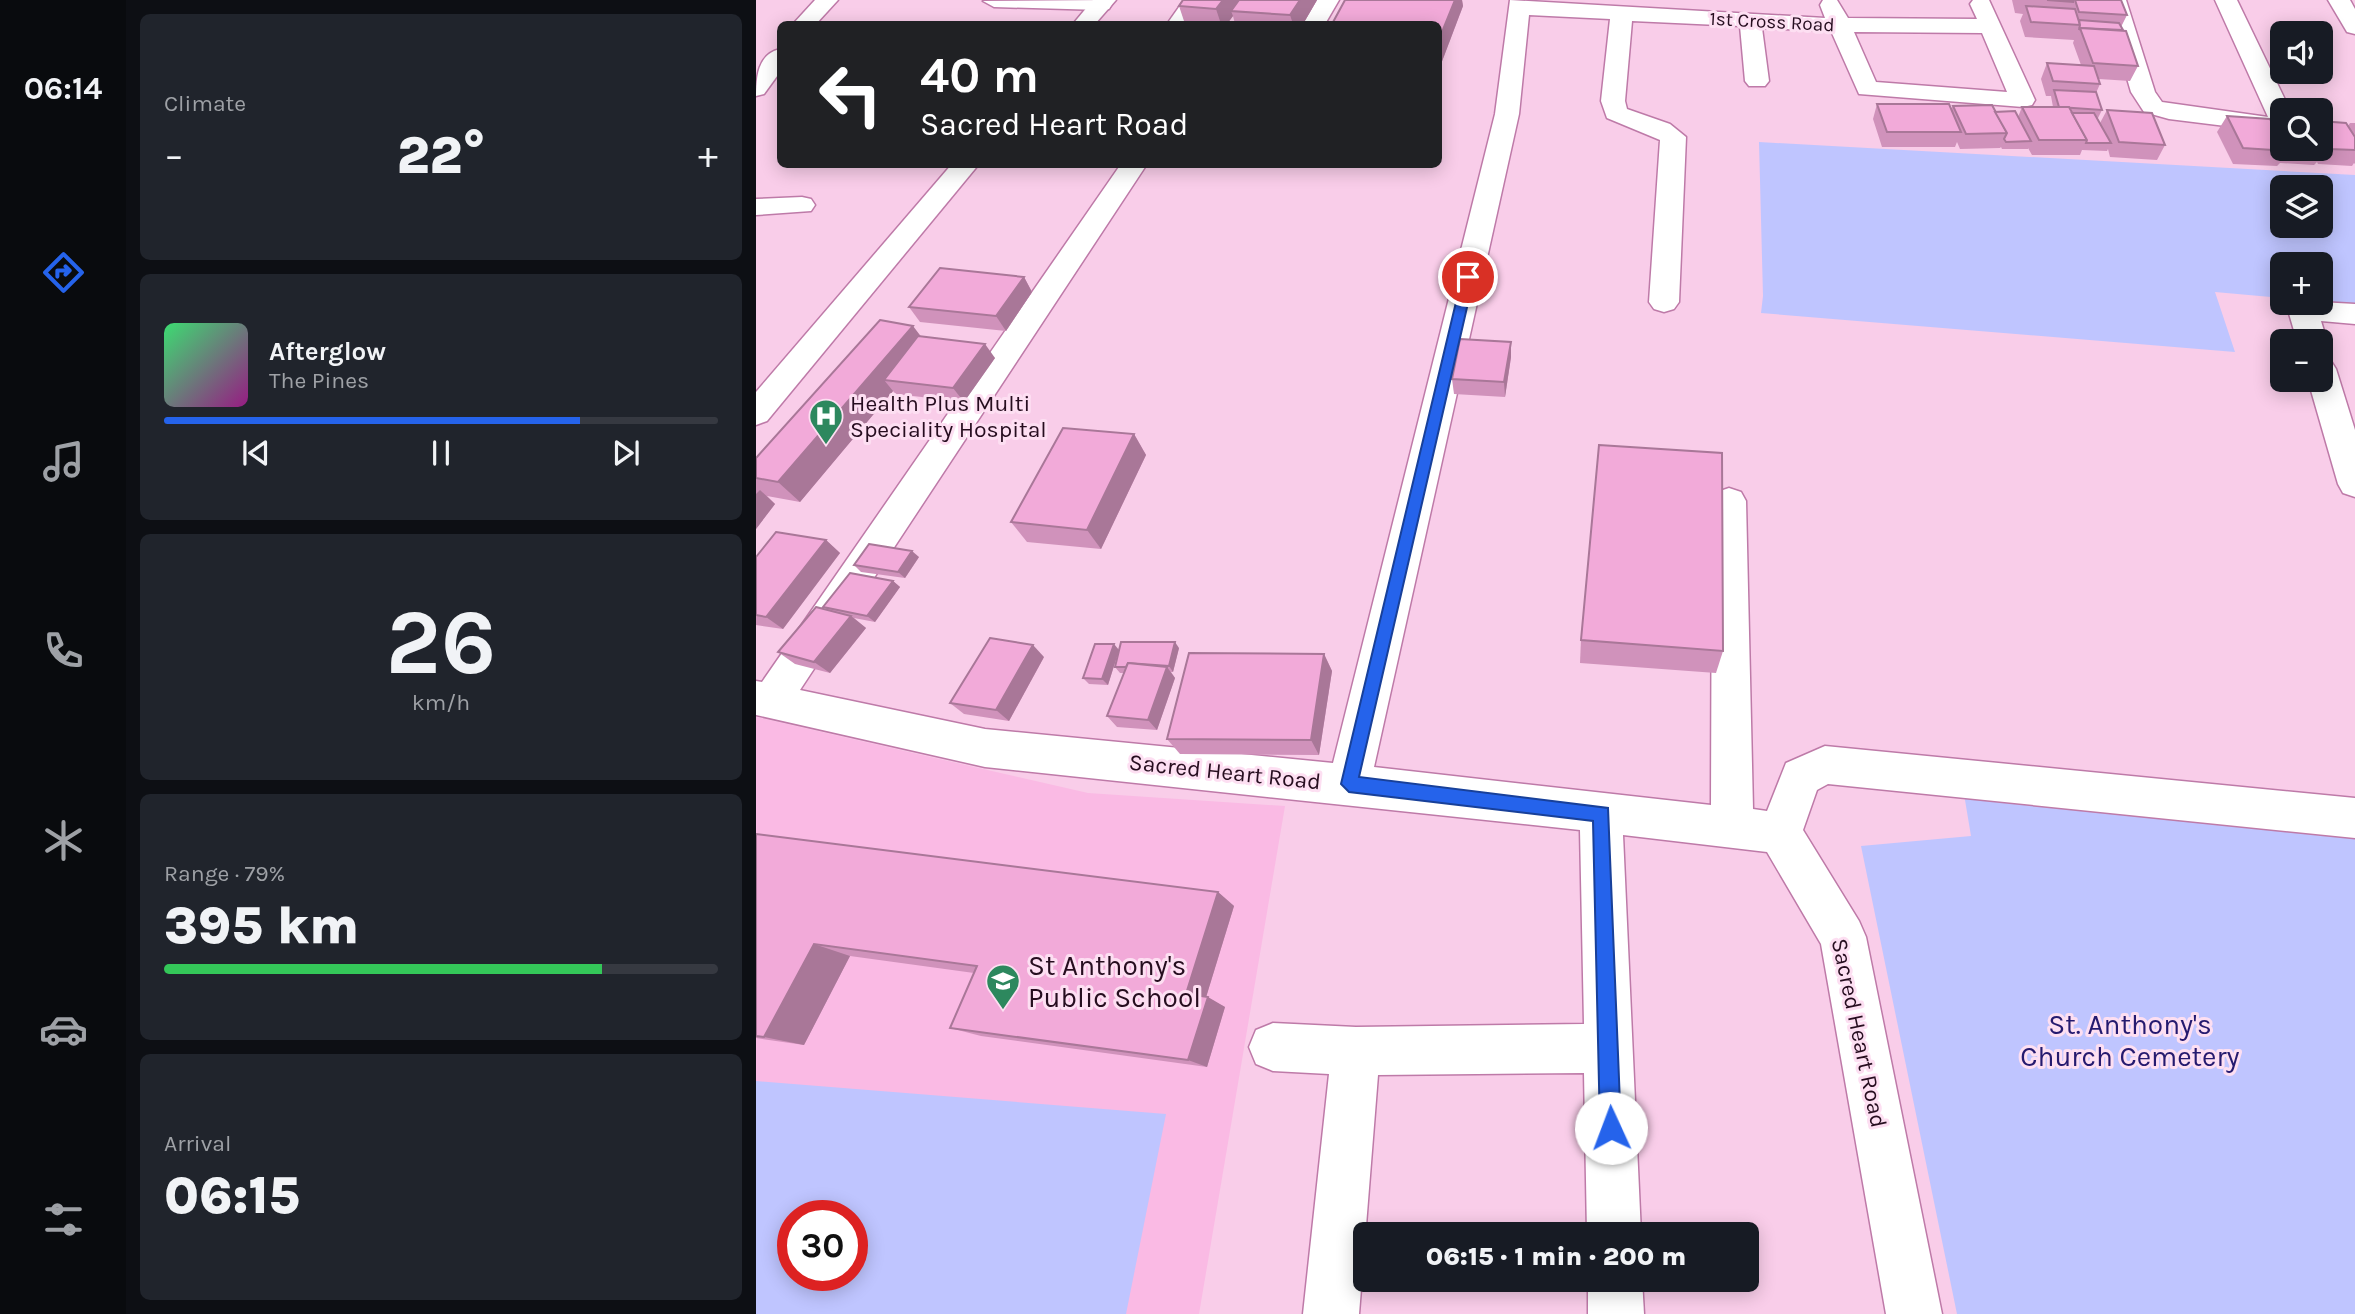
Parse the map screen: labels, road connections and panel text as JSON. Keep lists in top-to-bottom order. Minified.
{"streets":{"street":["1st Cross Road","Sacred Heart Road"]},"parks":["St. Anthony's Church Cemetery"],"places":{"hospital":["Health Plus Multi Speciality Hospital"],"school or university":["St Anthony's Public School"]},"page":{"tabs":"06:14","tile":["Climate",["26","km/h"],["Range · 79%","395 km"],["Arrival","06:15"]],"map_buttons":["+","−"],"turn":["40 m","Sacred Heart Road"],"heat":["−","22°","+"],"song":["Afterglow","The Pines"],"limit":"30","trip":"06:15 · 1 min · 200 m"}}
